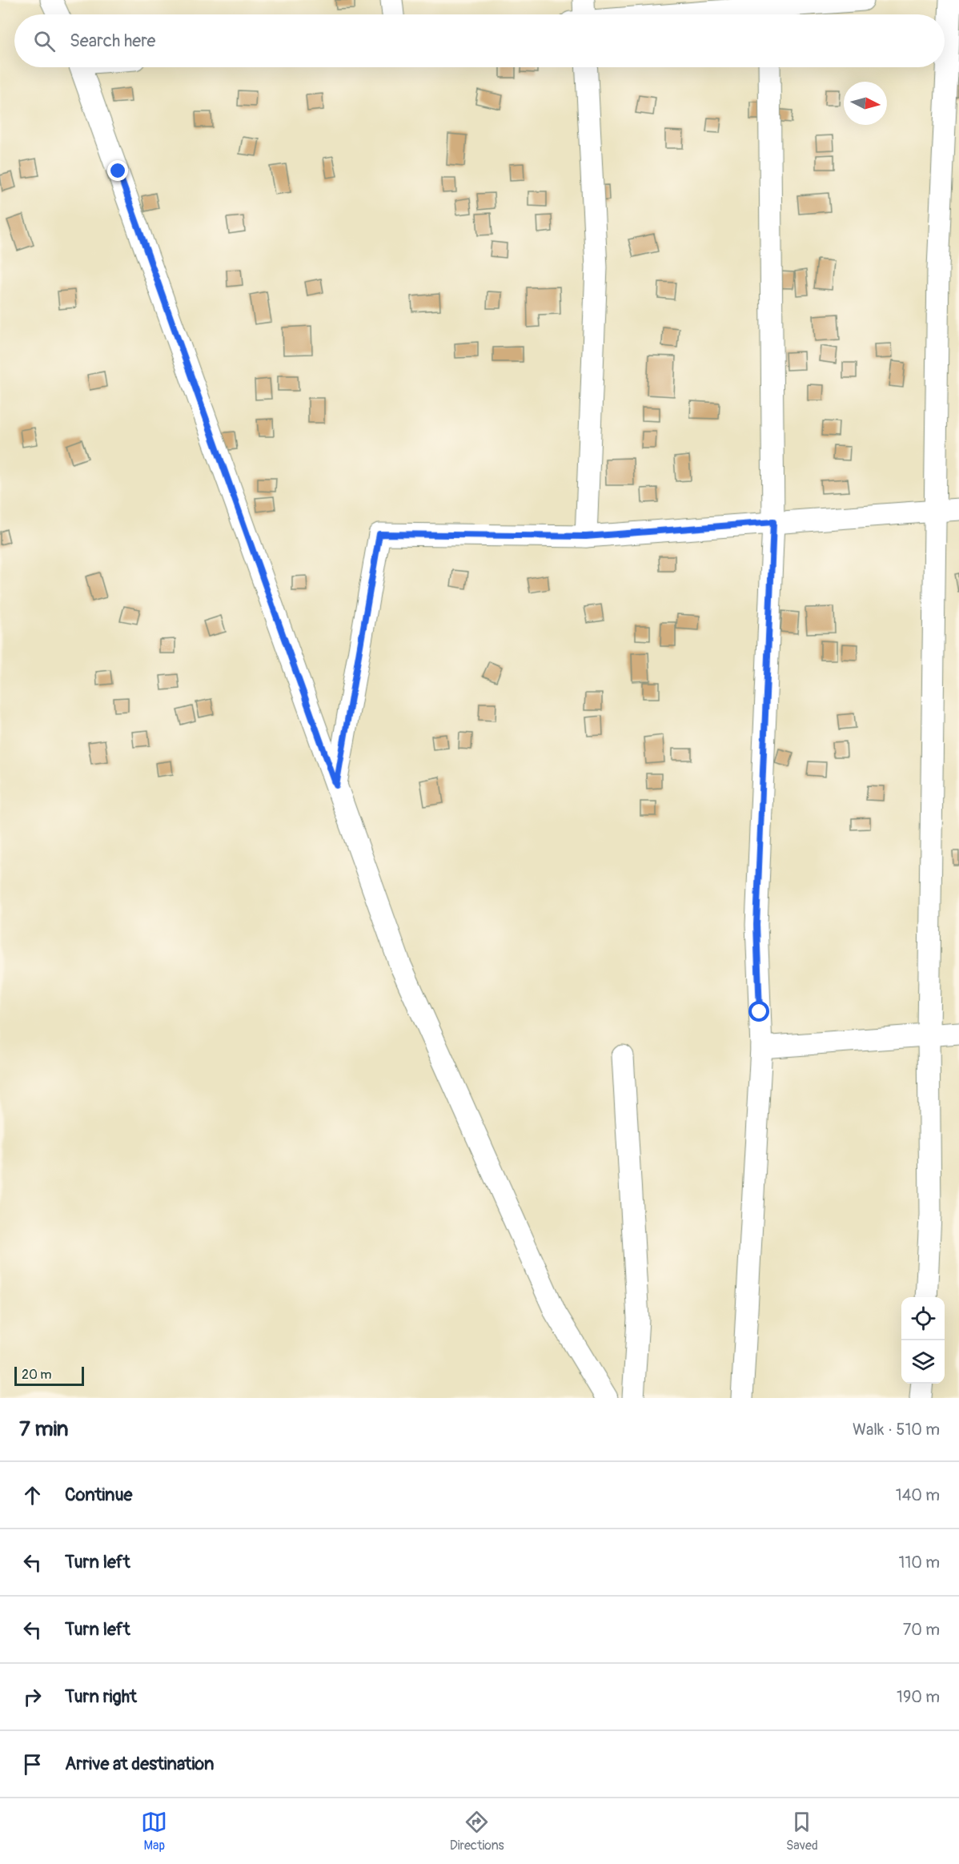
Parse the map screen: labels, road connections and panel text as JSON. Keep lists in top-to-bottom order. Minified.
{"scale_bar":"20 m","north":"right","page":{"search":"Search here","scale":"20 m","heading":["7 min","Walk · 510 m"],"list":[["Continue","140 m"],["Turn left","110 m"],["Turn left","70 m"],["Turn right","190 m"],"Arrive at destination"],"nav":["Map","Directions","Saved"]}}
